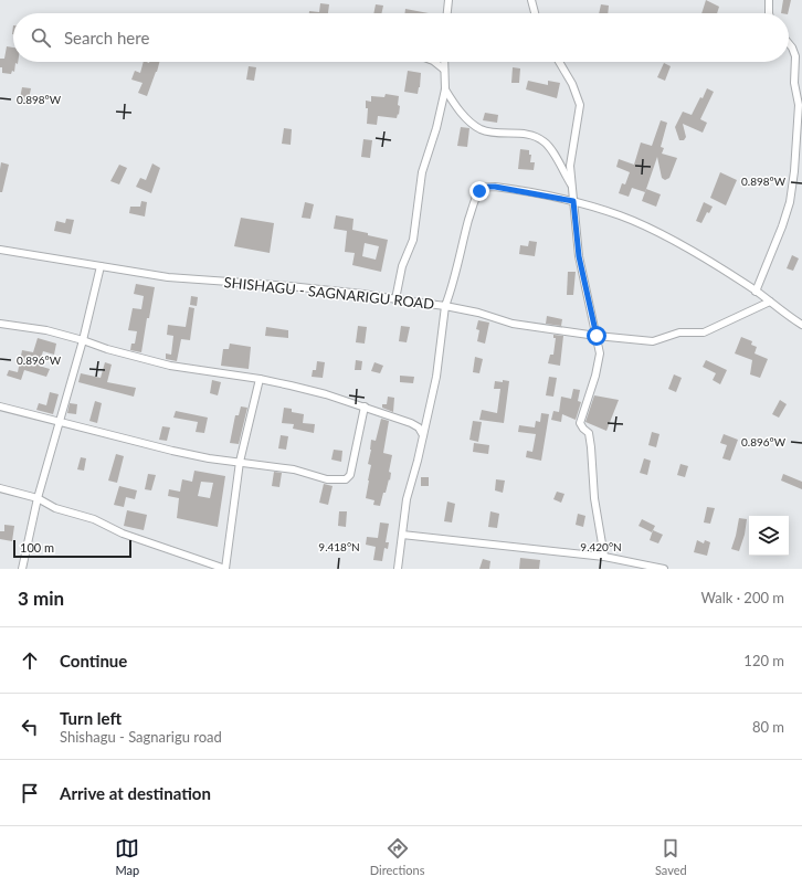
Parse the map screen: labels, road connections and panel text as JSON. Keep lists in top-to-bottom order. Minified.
{"streets":{"street":["SHISHAGU - SAGNARIGU ROAD"]},"scale_bar":"100 m","page":{"search":"Search here","scale":"100 m","heading":["3 min","Walk · 200 m"],"list":[["Continue","120 m"],["Turn left","Shishagu - Sagnarigu road","80 m"],"Arrive at destination"],"nav":["Map","Directions","Saved"]},"coordinates":["0.898°W","0.896°W","9.418°N","9.420°N"]}
